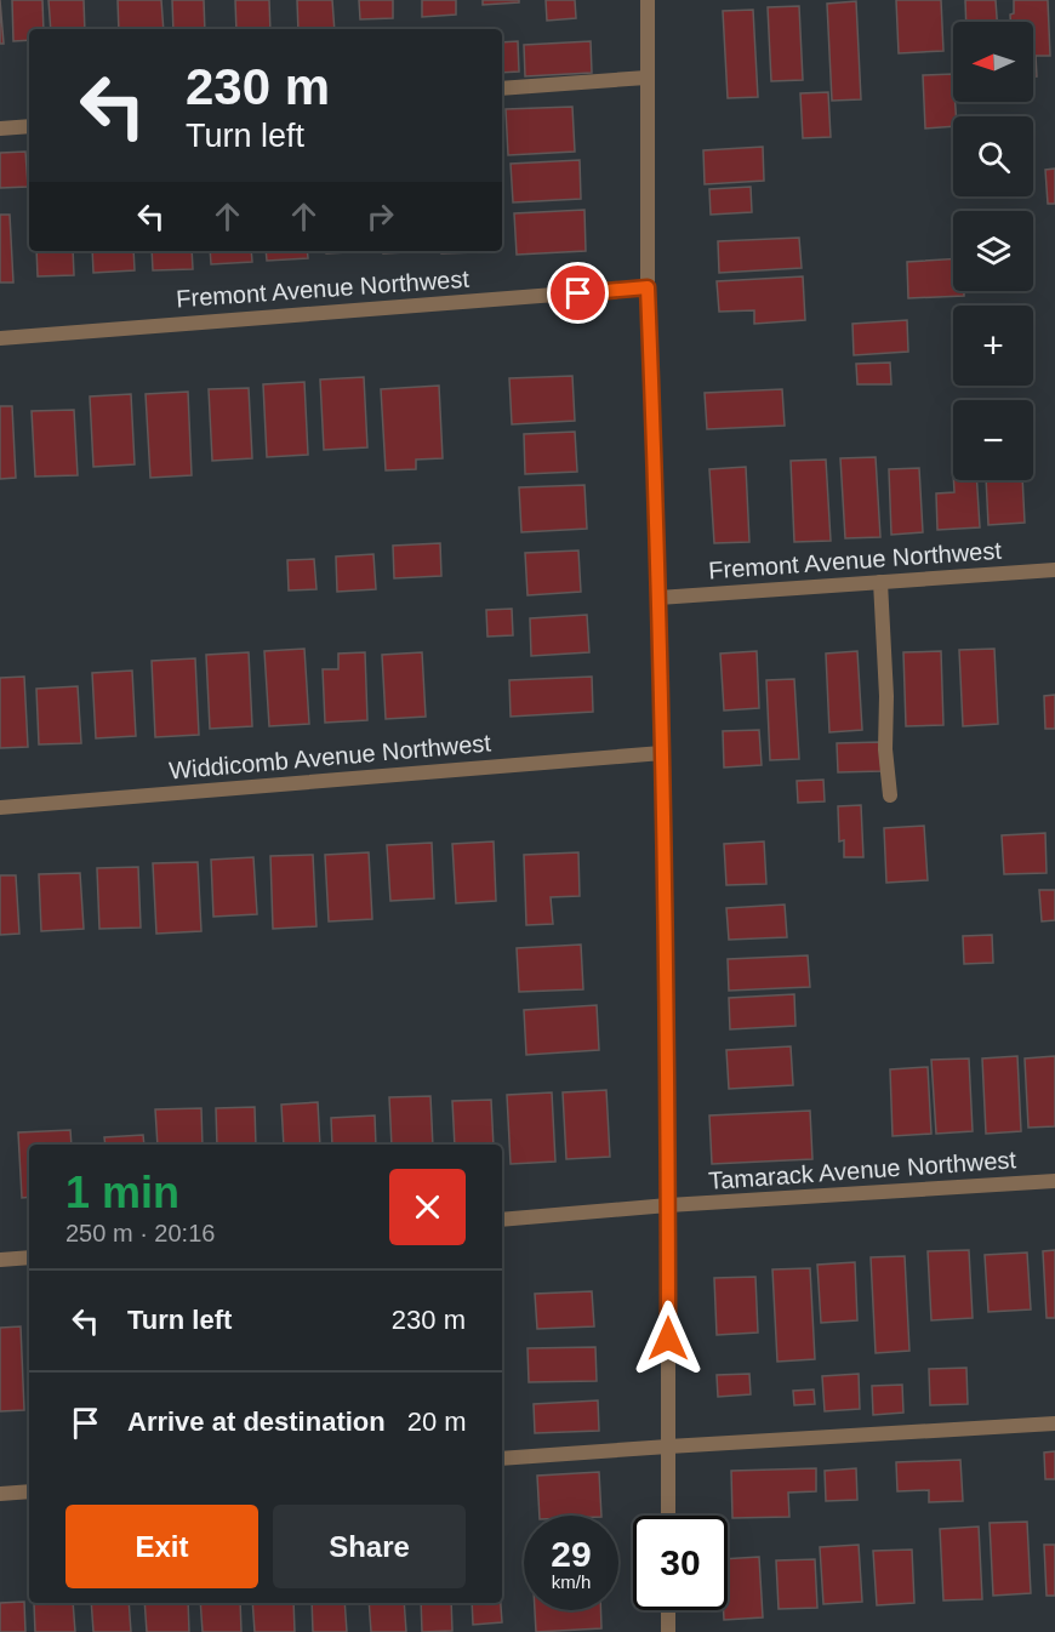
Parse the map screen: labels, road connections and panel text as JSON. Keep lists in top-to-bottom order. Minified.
{"streets":{"street":["Fremont Avenue Northwest","Widdicomb Avenue Northwest","Tamarack Avenue Northwest"]},"north":"left","page":{"map_buttons":["+","−"],"turn":["230 m","Turn left"],"heading":["1 min","250 m · 20:16"],"list":[{"name":"Turn left","value":"230 m"},{"name":"Arrive at destination","value":"20 m"}],"buttons":["Exit","Share"],"speed":"29 km/h","limit":"30"}}
